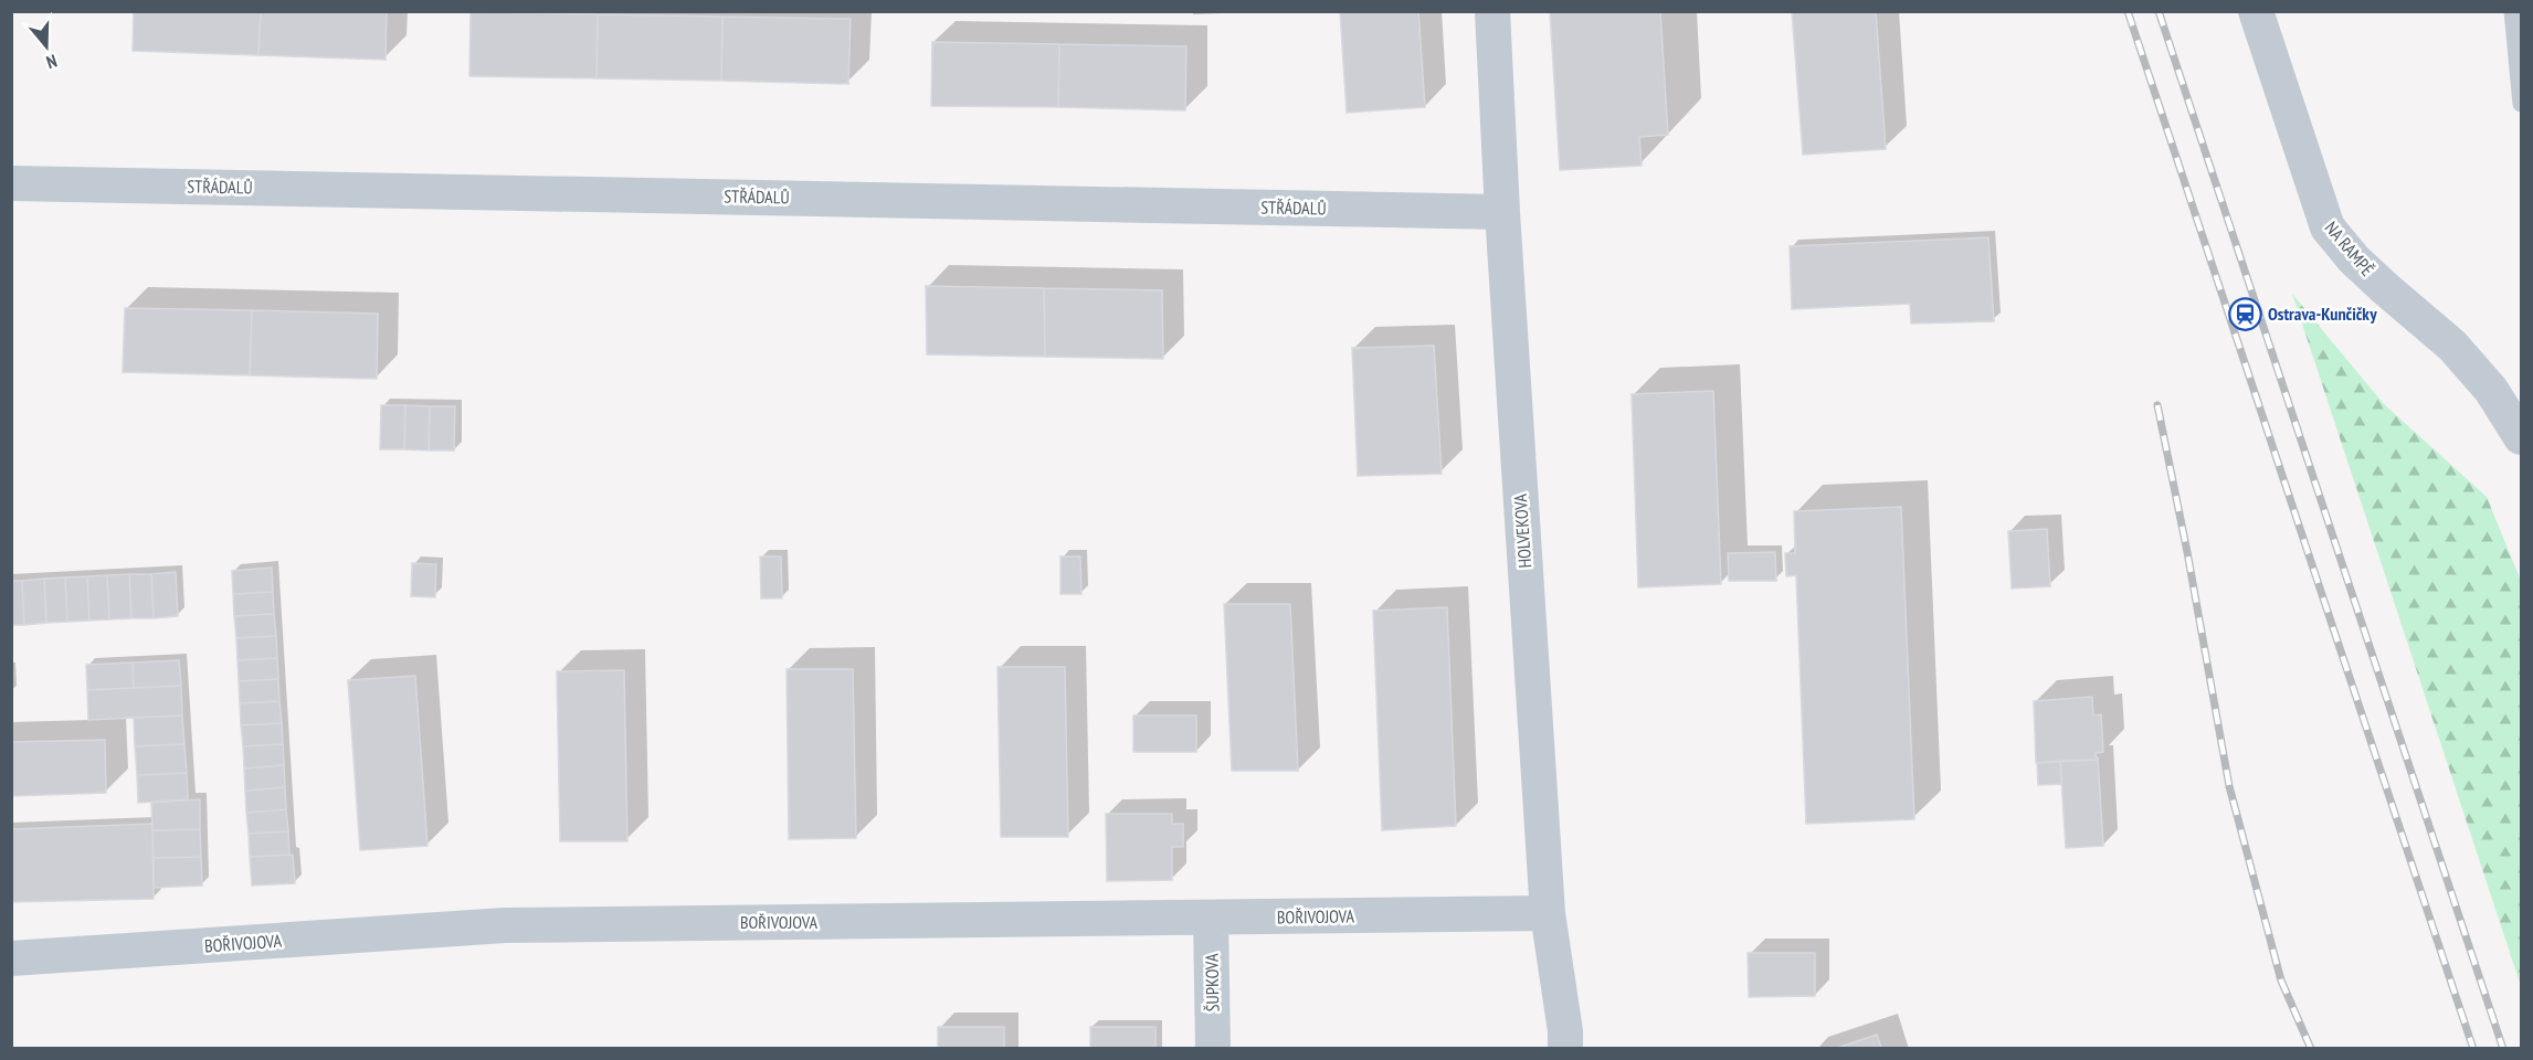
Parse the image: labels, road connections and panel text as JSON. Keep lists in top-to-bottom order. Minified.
{"streets":{"street":["STŘÁDALŮ","NA RAMPĚ","HOLVEKOVA","BOŘIVOJOVA","ŠUPKOVA"]},"crossings":[["STŘÁDALŮ","HOLVEKOVA"],["HOLVEKOVA","BOŘIVOJOVA"],["BOŘIVOJOVA","ŠUPKOVA"]],"places":{"station":["Ostrava-Kunčičky"]},"north":"bottom"}
